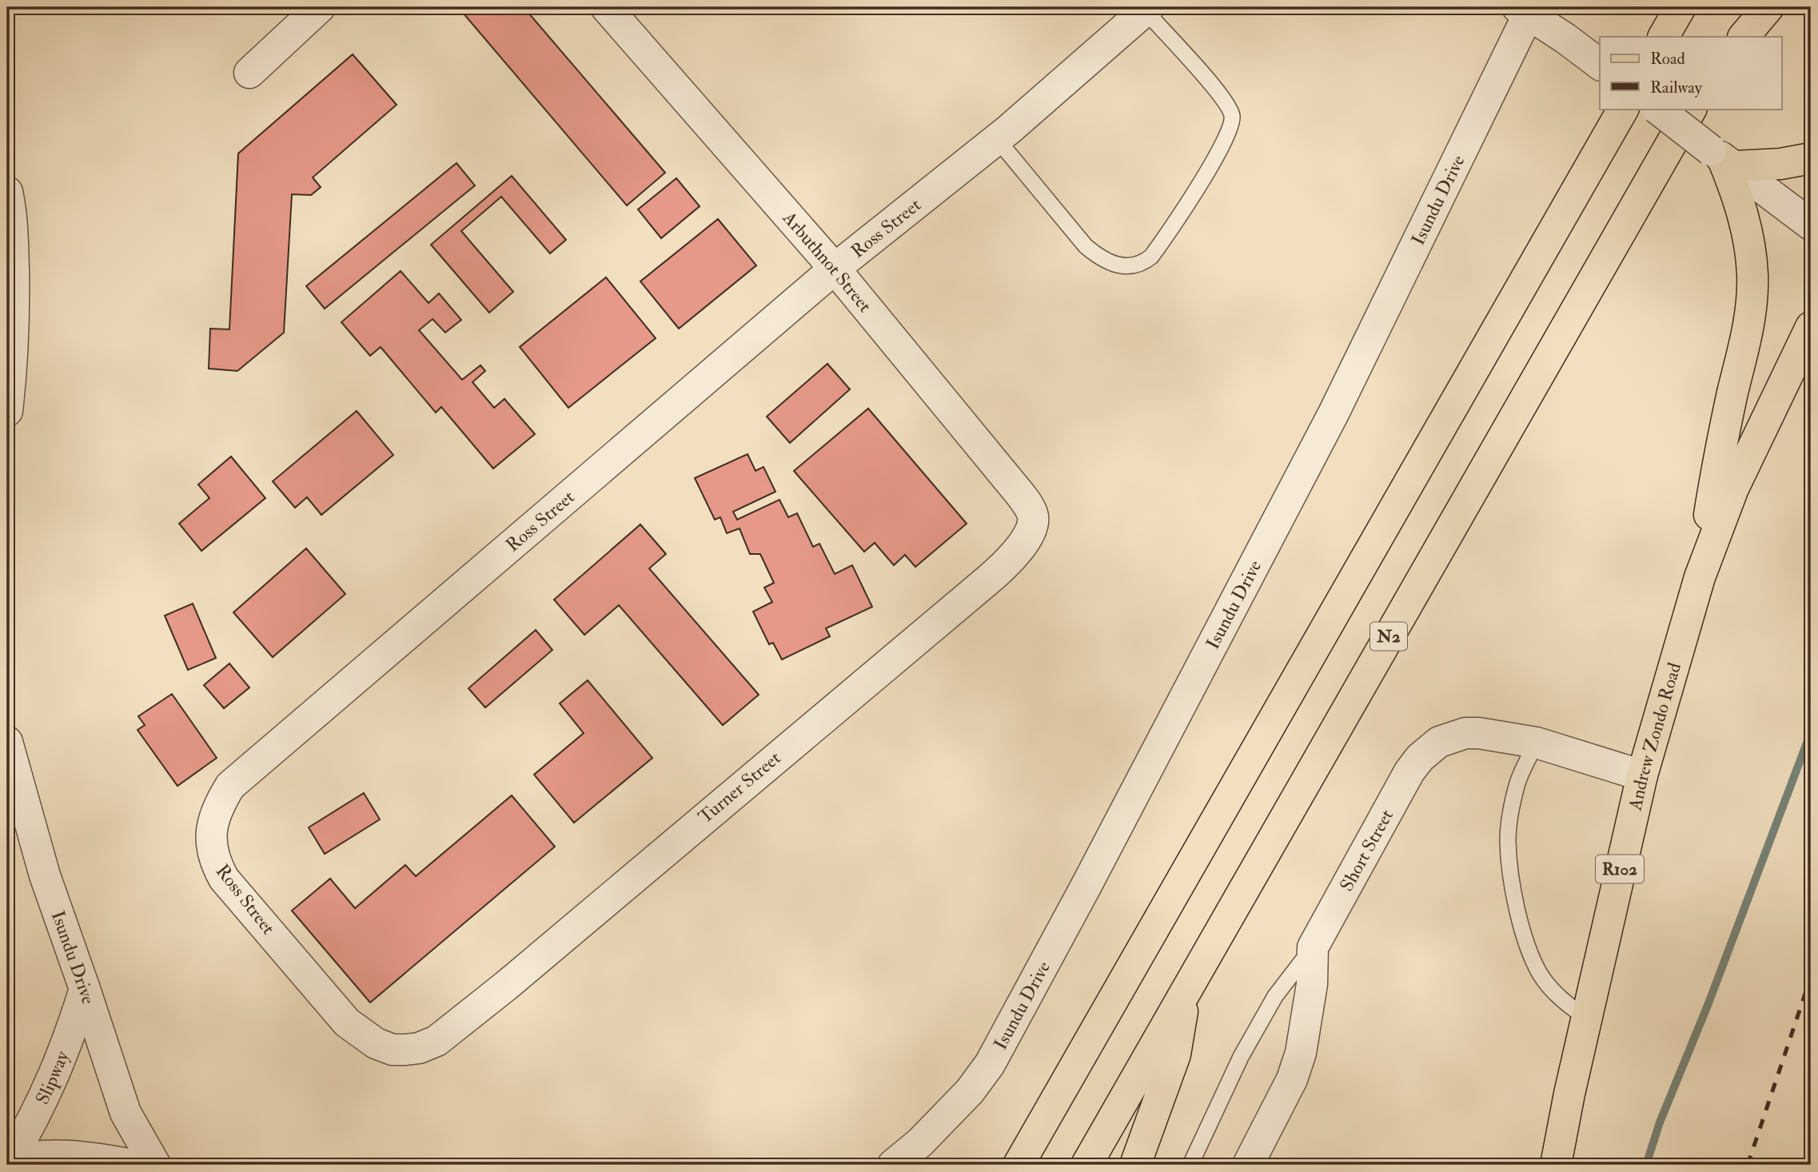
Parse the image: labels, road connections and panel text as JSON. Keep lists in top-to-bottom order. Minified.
{"streets":{"main road":["N2","Andrew Zondo Road","R102"],"street":["Isundu Drive","Ross Street","Arbuthnot Street","Turner Street","Short Street","Slipway"]},"crossings":[["Isundu Drive","Slipway"],["Ross Street","Arbuthnot Street"],["Ross Street","Turner Street"],["Arbuthnot Street","Turner Street"],["Andrew Zondo Road","Short Street"]],"legend":["Road","Railway"]}
